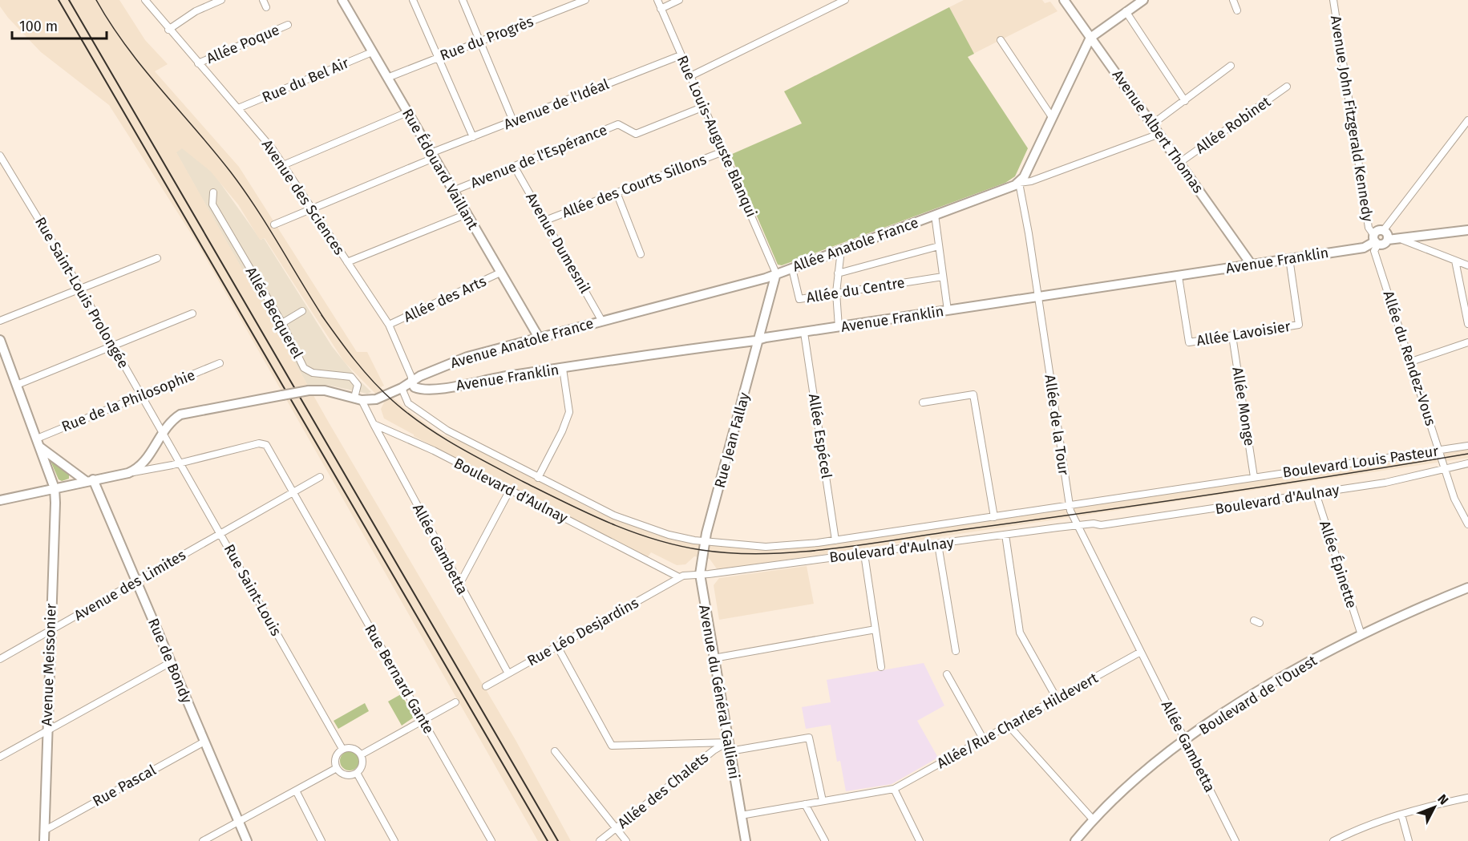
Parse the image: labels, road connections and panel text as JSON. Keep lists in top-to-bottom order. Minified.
{"streets":{"street":["Rue du Progrès","Allée Poque","Rue du Bel Air","Avenue de l'Idéal","Avenue John Fitzgerald Kennedy","Allée Robinet","Avenue Albert Thomas","Rue Louis-Auguste Blanqui","Avenue de l'Espérance","Rue Édouard Vaillant","Allée des Courts Sillons","Avenue des Sciences","Avenue Dumesnil","Allée Anatole France","Avenue Franklin","Allée du Centre","Rue Saint-Louis Prolongée","Allée des Arts","Allée Becquerel","Allée Lavoisier","Avenue Anatole France","Allée du Rendez-Vous","Rue de la Philosophie","Allée Monge","Allée de la Tour","Allée Espécel","Rue Jean Fallay","Boulevard Louis Pasteur","Boulevard d'Aulnay","Allée Gambetta","Allée Épinette","Avenue des Limites","Rue Saint-Louis","Rue Léo Desjardins","Rue de Bondy","Avenue Meissonier","Rue Bernard Gante","Avenue du Général Gallieni","Boulevard de l'Ouest","Allée/Rue Charles Hildevert","Rue Pascal","Allée des Chalets"]},"crossings":[["Rue du Progrès","Rue Édouard Vaillant"],["Allée Poque","Avenue des Sciences"],["Rue du Bel Air","Rue Édouard Vaillant"],["Rue du Bel Air","Avenue des Sciences"],["Avenue de l'Idéal","Rue Louis-Auguste Blanqui"],["Avenue de l'Idéal","Rue Édouard Vaillant"],["Avenue de l'Idéal","Avenue des Sciences"],["Avenue John Fitzgerald Kennedy","Avenue Franklin"],["Avenue John Fitzgerald Kennedy","Allée du Rendez-Vous"],["Allée Robinet","Avenue Albert Thomas"],["Avenue Albert Thomas","Avenue Franklin"],["Rue Louis-Auguste Blanqui","Avenue de l'Espérance"],["Rue Louis-Auguste Blanqui","Allée des Courts Sillons"],["Rue Louis-Auguste Blanqui","Allée Anatole France"],["Rue Louis-Auguste Blanqui","Avenue Anatole France"],["Rue Louis-Auguste Blanqui","Rue Jean Fallay"],["Avenue de l'Espérance","Rue Édouard Vaillant"],["Avenue de l'Espérance","Avenue Dumesnil"],["Rue Édouard Vaillant","Allée des Arts"],["Rue Édouard Vaillant","Avenue Anatole France"],["Allée des Courts Sillons","Avenue Dumesnil"],["Avenue des Sciences","Avenue Franklin"],["Avenue des Sciences","Allée des Arts"],["Avenue des Sciences","Avenue Anatole France"],["Avenue Dumesnil","Avenue Anatole France"],["Allée Anatole France","Allée du Centre"],["Allée Anatole France","Avenue Anatole France"],["Allée Anatole France","Allée de la Tour"],["Allée Anatole France","Rue Jean Fallay"],["Avenue Franklin","Allée Lavoisier"],["Avenue Franklin","Avenue Anatole France"],["Avenue Franklin","Allée du Rendez-Vous"],["Avenue Franklin","Allée de la Tour"],["Avenue Franklin","Allée Espécel"],["Avenue Franklin","Rue Jean Fallay"],["Rue Saint-Louis Prolongée","Avenue Anatole France"],["Rue Saint-Louis Prolongée","Rue de la Philosophie"],["Rue Saint-Louis Prolongée","Rue Saint-Louis"],["Allée Becquerel","Avenue Anatole France"],["Allée Lavoisier","Allée Monge"],["Avenue Anatole France","Rue Jean Fallay"],["Avenue Anatole France","Boulevard d'Aulnay"],["Avenue Anatole France","Rue Saint-Louis"],["Avenue Anatole France","Rue de Bondy"],["Avenue Anatole France","Avenue Meissonier"],["Avenue Anatole France","Rue Bernard Gante"],["Allée du Rendez-Vous","Boulevard Louis Pasteur"],["Allée du Rendez-Vous","Boulevard d'Aulnay"],["Rue de la Philosophie","Avenue Meissonier"],["Allée Monge","Boulevard Louis Pasteur"],["Allée Monge","Boulevard d'Aulnay"],["Allée de la Tour","Boulevard d'Aulnay"],["Allée de la Tour","Allée Gambetta"],["Allée de la Tour","Allée/Rue Charles Hildevert"],["Allée Espécel","Boulevard d'Aulnay"],["Rue Jean Fallay","Boulevard d'Aulnay"],["Rue Jean Fallay","Avenue du Général Gallieni"],["Boulevard Louis Pasteur","Boulevard d'Aulnay"],["Boulevard d'Aulnay","Allée Gambetta"],["Boulevard d'Aulnay","Allée Épinette"],["Boulevard d'Aulnay","Rue Léo Desjardins"],["Boulevard d'Aulnay","Avenue du Général Gallieni"],["Allée Gambetta","Rue Léo Desjardins"],["Allée Gambetta","Boulevard de l'Ouest"],["Allée Gambetta","Allée/Rue Charles Hildevert"],["Allée Épinette","Boulevard de l'Ouest"],["Avenue des Limites","Rue Saint-Louis"],["Avenue des Limites","Rue de Bondy"],["Avenue des Limites","Avenue Meissonier"],["Avenue des Limites","Rue Bernard Gante"],["Rue de Bondy","Rue Pascal"],["Avenue Meissonier","Rue Pascal"],["Avenue du Général Gallieni","Allée/Rue Charles Hildevert"],["Avenue du Général Gallieni","Allée des Chalets"]],"scale_bar":"100 m","north":"top right"}
